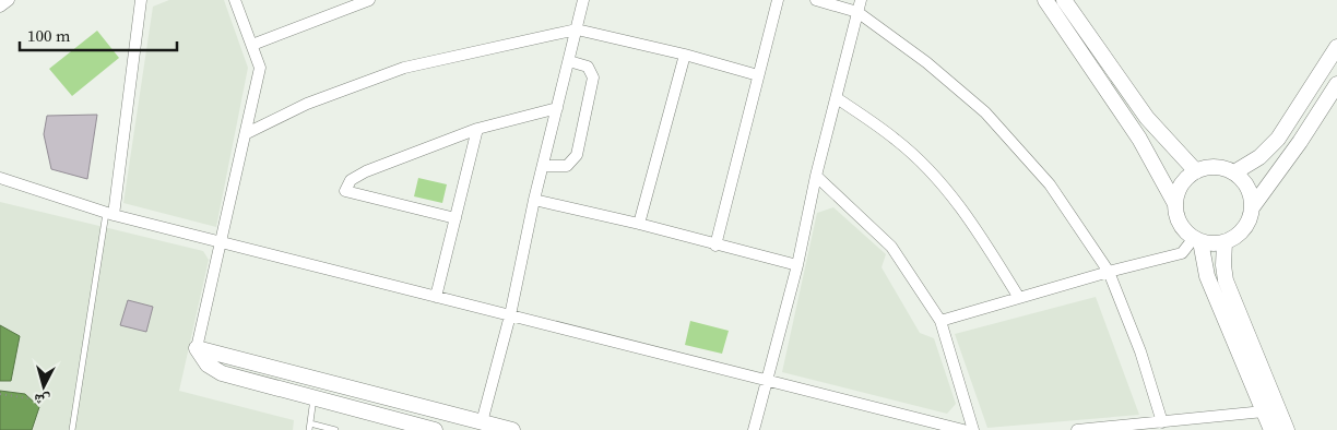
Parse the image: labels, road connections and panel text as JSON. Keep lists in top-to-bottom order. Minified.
{"scale_bar":"100 m","north":"bottom"}
